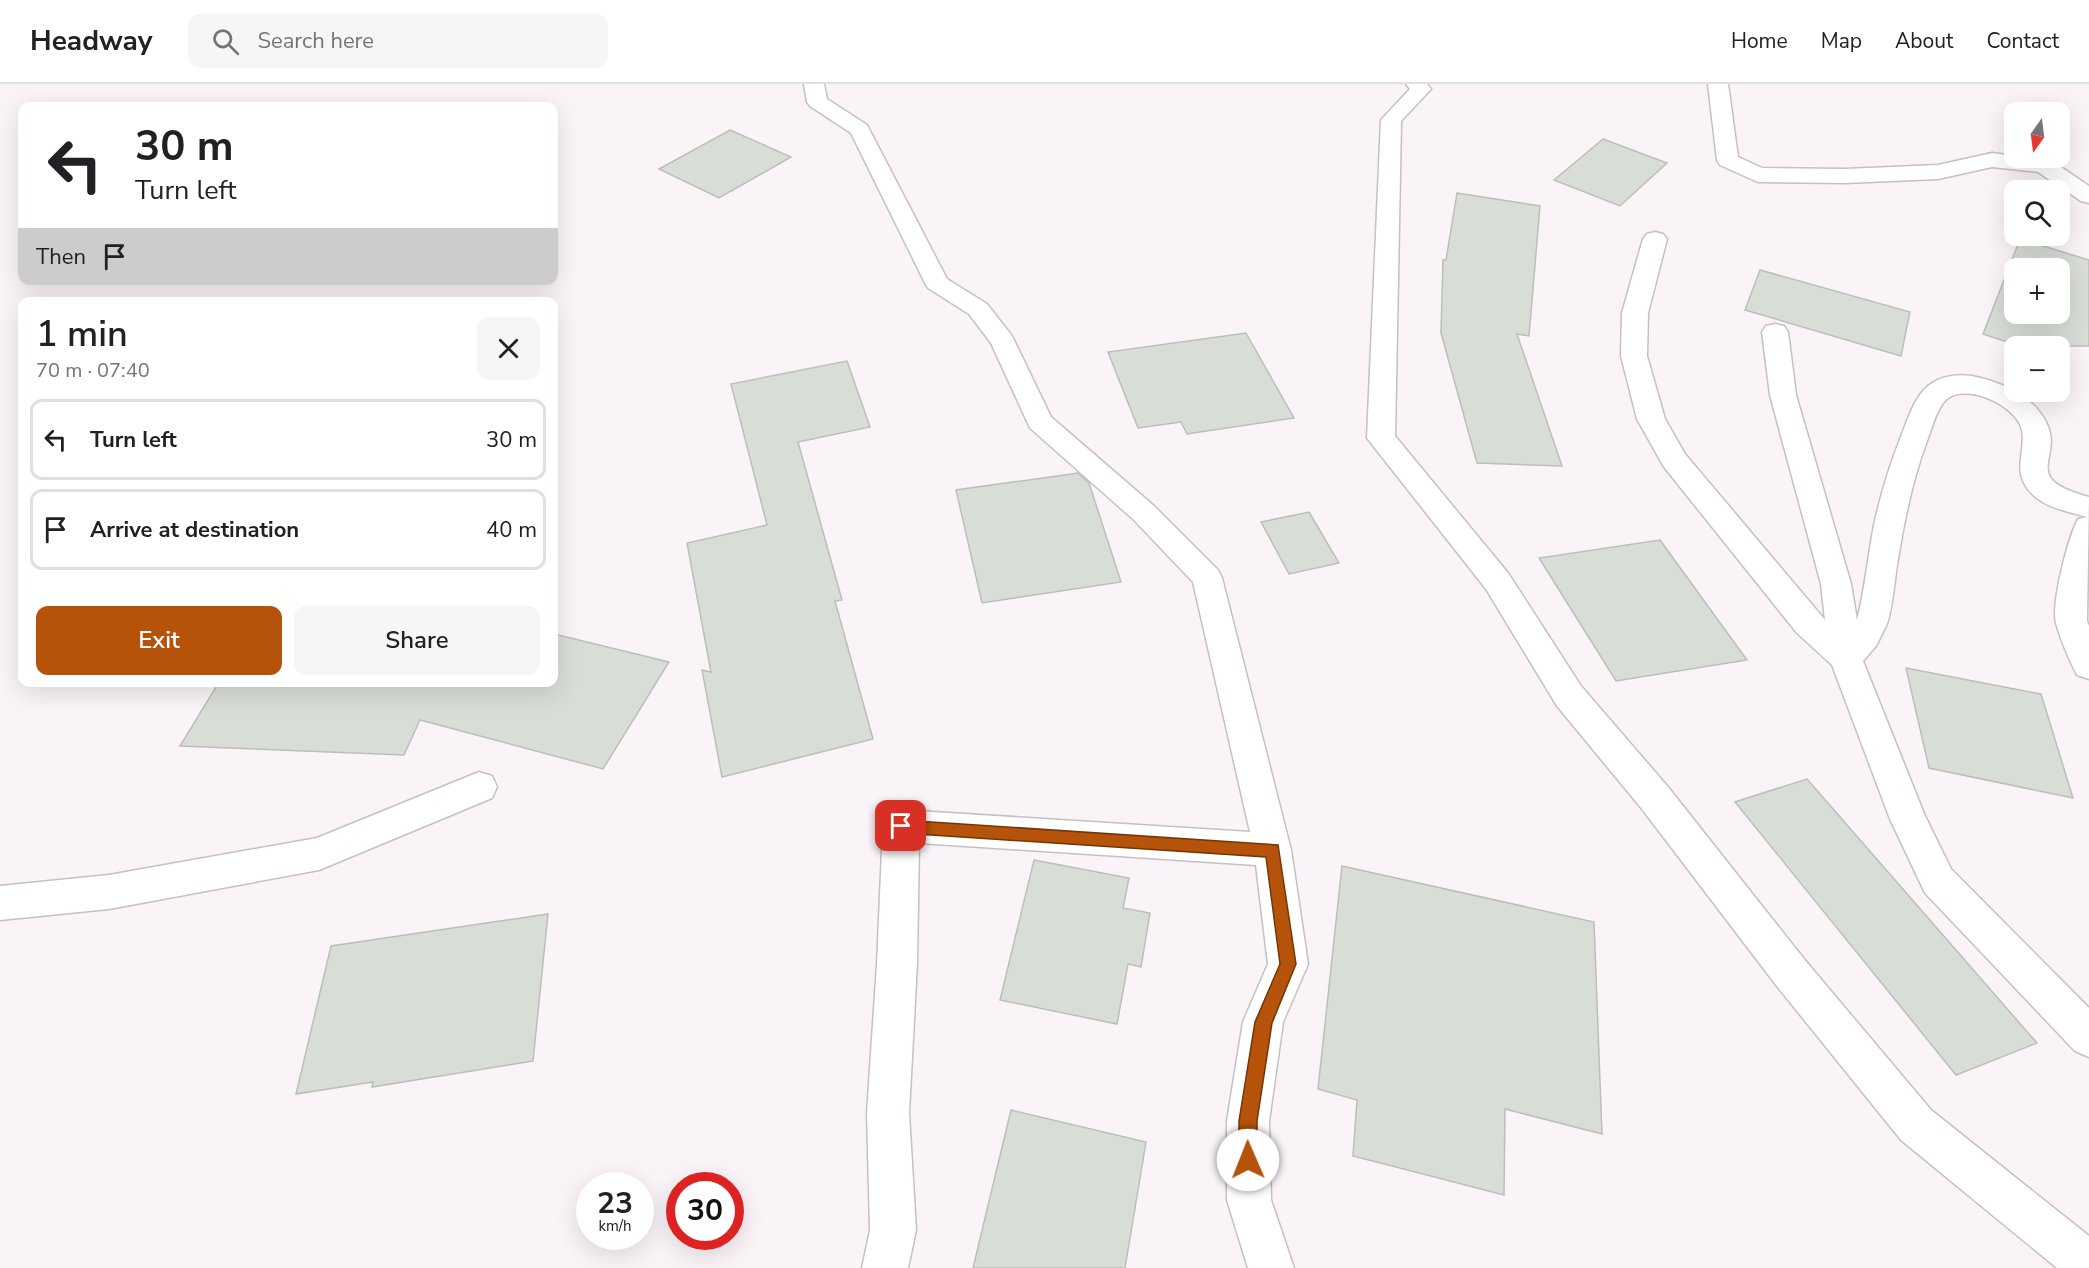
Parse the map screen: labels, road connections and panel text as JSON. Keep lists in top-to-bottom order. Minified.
{"north":"bottom","page":{"header":"Headway","search":"Search here","nav":["Home","Map","About","Contact"],"map_buttons":["+","−"],"turn":["30 m","Turn left"],"then":"Then","heading":["1 min","70 m · 07:40"],"list":[{"name":"Turn left","value":"30 m"},{"name":"Arrive at destination","value":"40 m"}],"buttons":["Exit","Share"],"speed":"23 km/h","limit":"30"}}
